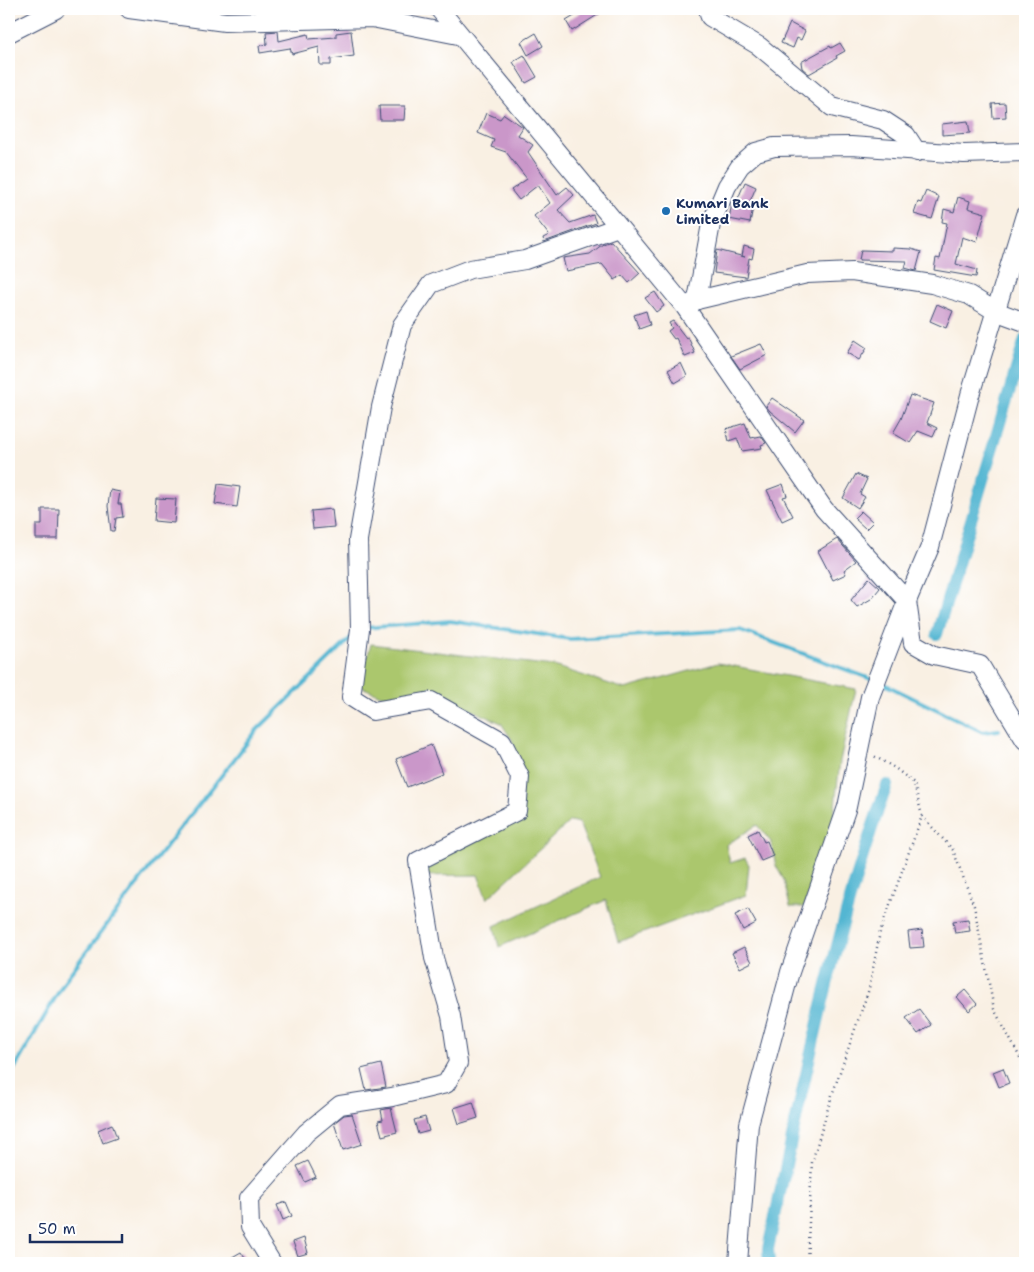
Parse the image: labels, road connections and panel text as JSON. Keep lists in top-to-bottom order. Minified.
{"places":["Kumari Bank Limited"],"scale_bar":"50 m"}
